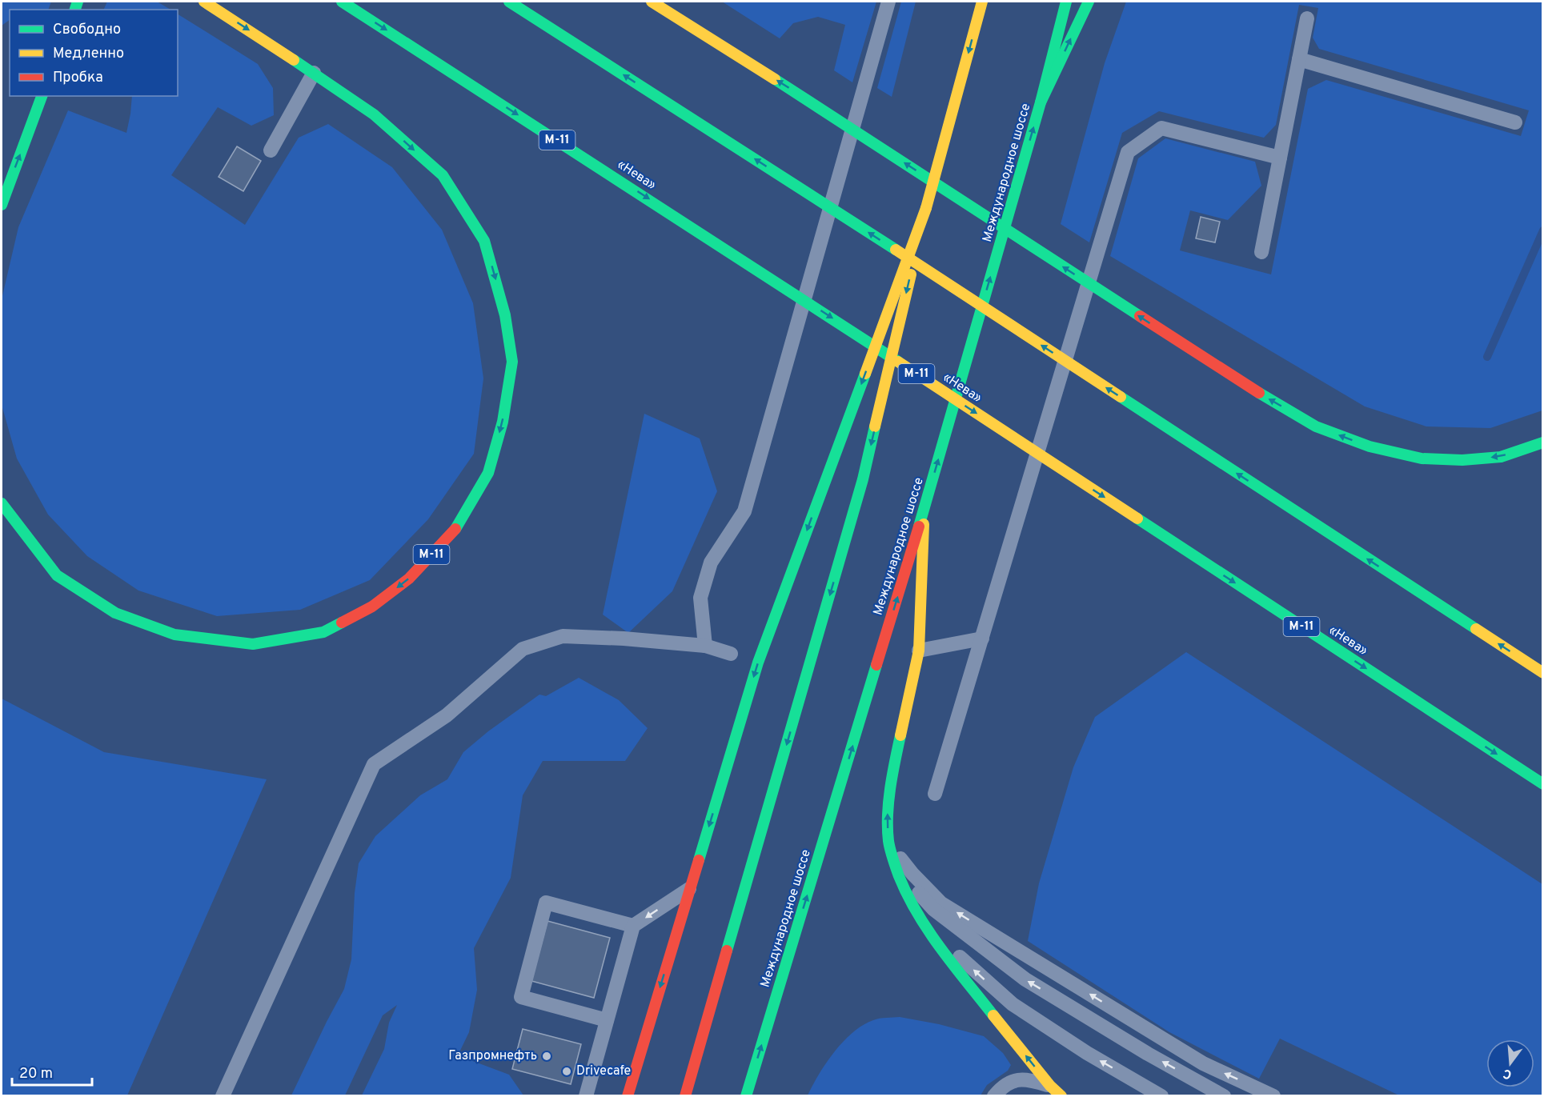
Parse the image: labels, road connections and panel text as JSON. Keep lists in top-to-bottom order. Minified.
{"streets":{"main road":["М-11","Международное шоссе","«Нева»"]},"places":["Газпромнефть","Drivecafe"],"legend":["Свободно","Медленно","Пробка"],"scale_bar":"20 m","north":"bottom"}
